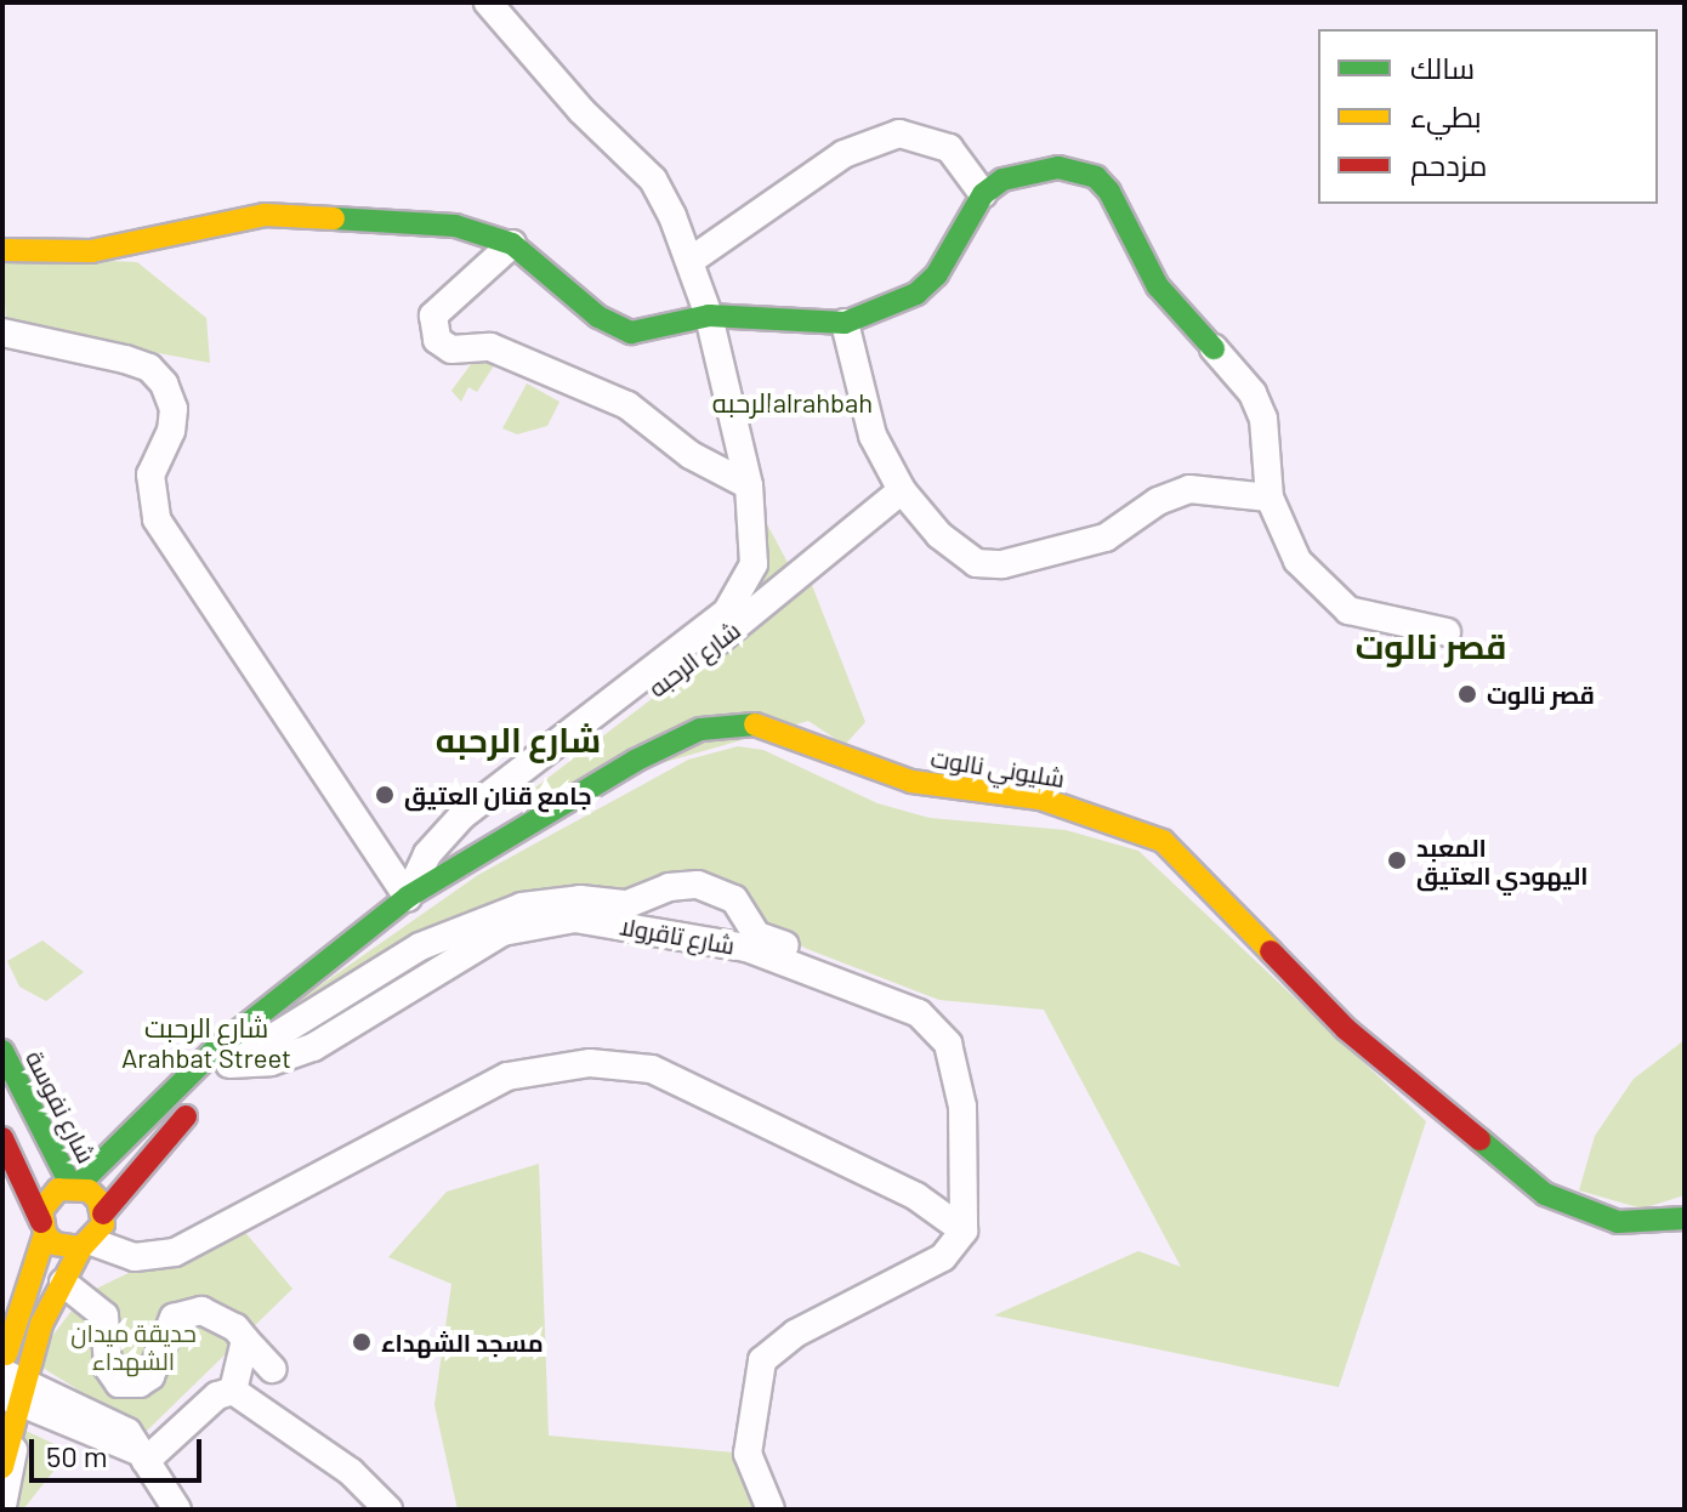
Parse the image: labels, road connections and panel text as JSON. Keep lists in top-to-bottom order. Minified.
{"streets":{"main road":["شليوني نالوت","شارع نفوسة"],"street":["شارع الرحبه","شارع تاقرولا"]},"districts":["الرحبهalrahbah","قصر نالوت","شارع الرحبه","شارع الرحبت Arahbat Street"],"parks":["حديقة ميدان الشهداء"],"places":["قصر نالوت","جامع قنان العتيق","المعبد اليهودي العتيق","مسجد الشهداء"],"legend":["سالك","بطيء","مزدحم"],"scale_bar":"50 m"}
